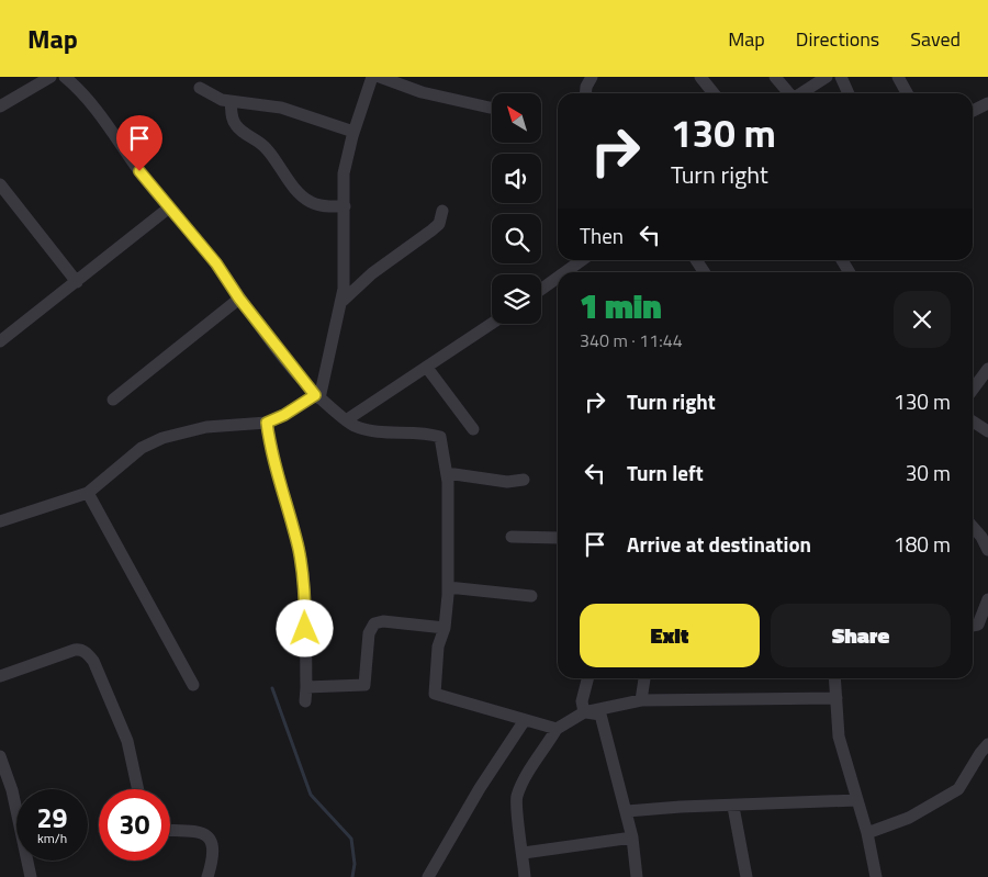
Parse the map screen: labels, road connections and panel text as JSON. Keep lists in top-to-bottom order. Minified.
{"north":"top left","page":{"header":"Map","nav":["Map","Directions","Saved"],"turn":["130 m","Turn right"],"then":"Then","heading":["1 min","340 m · 11:44"],"list":[{"name":"Turn right","value":"130 m"},{"name":"Turn left","value":"30 m"},{"name":"Arrive at destination","value":"180 m"}],"buttons":["Exit","Share"],"speed":"29 km/h","limit":"30"}}
